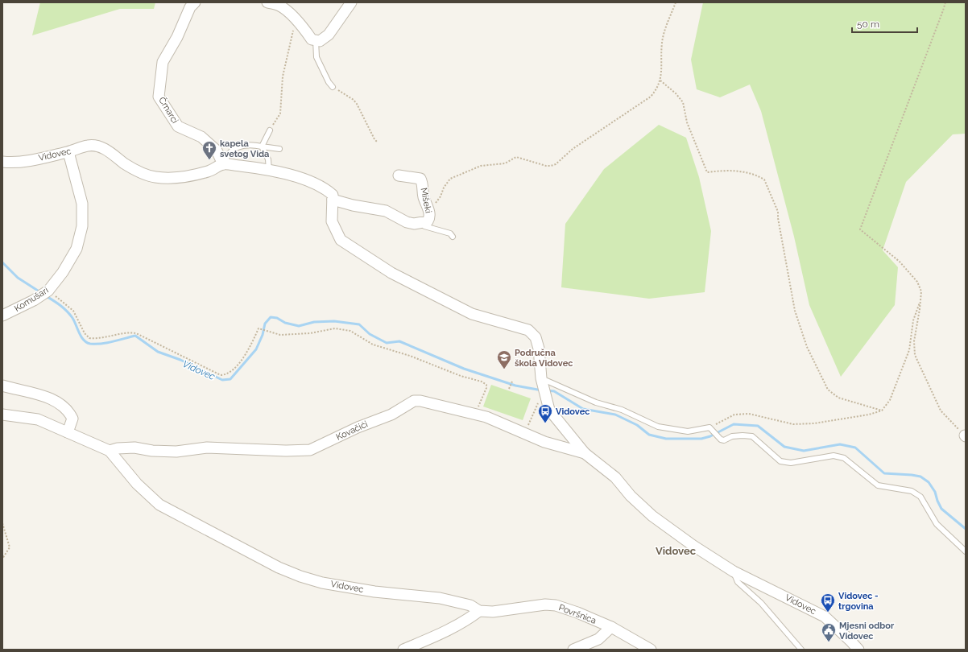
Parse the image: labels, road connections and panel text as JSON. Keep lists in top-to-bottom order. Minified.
{"streets":{"street":["Čmarci","Vidovec","Mišeki","Komušari","Kovačići","Površnica"]},"crossings":[["Čmarci","Vidovec"],["Vidovec","Mišeki"],["Vidovec","Komušari"],["Vidovec","Kovačići"],["Vidovec","Površnica"]],"districts":["Vidovec"],"water":["Vidovec"],"places":{"church":["kapela svetog Vida"],"school or university":["Područna škola Vidovec"],"bus stop":["Vidovec","Vidovec - trgovina"],"public building":["Mjesni odbor Vidovec"]},"scale_bar":"50 m"}
